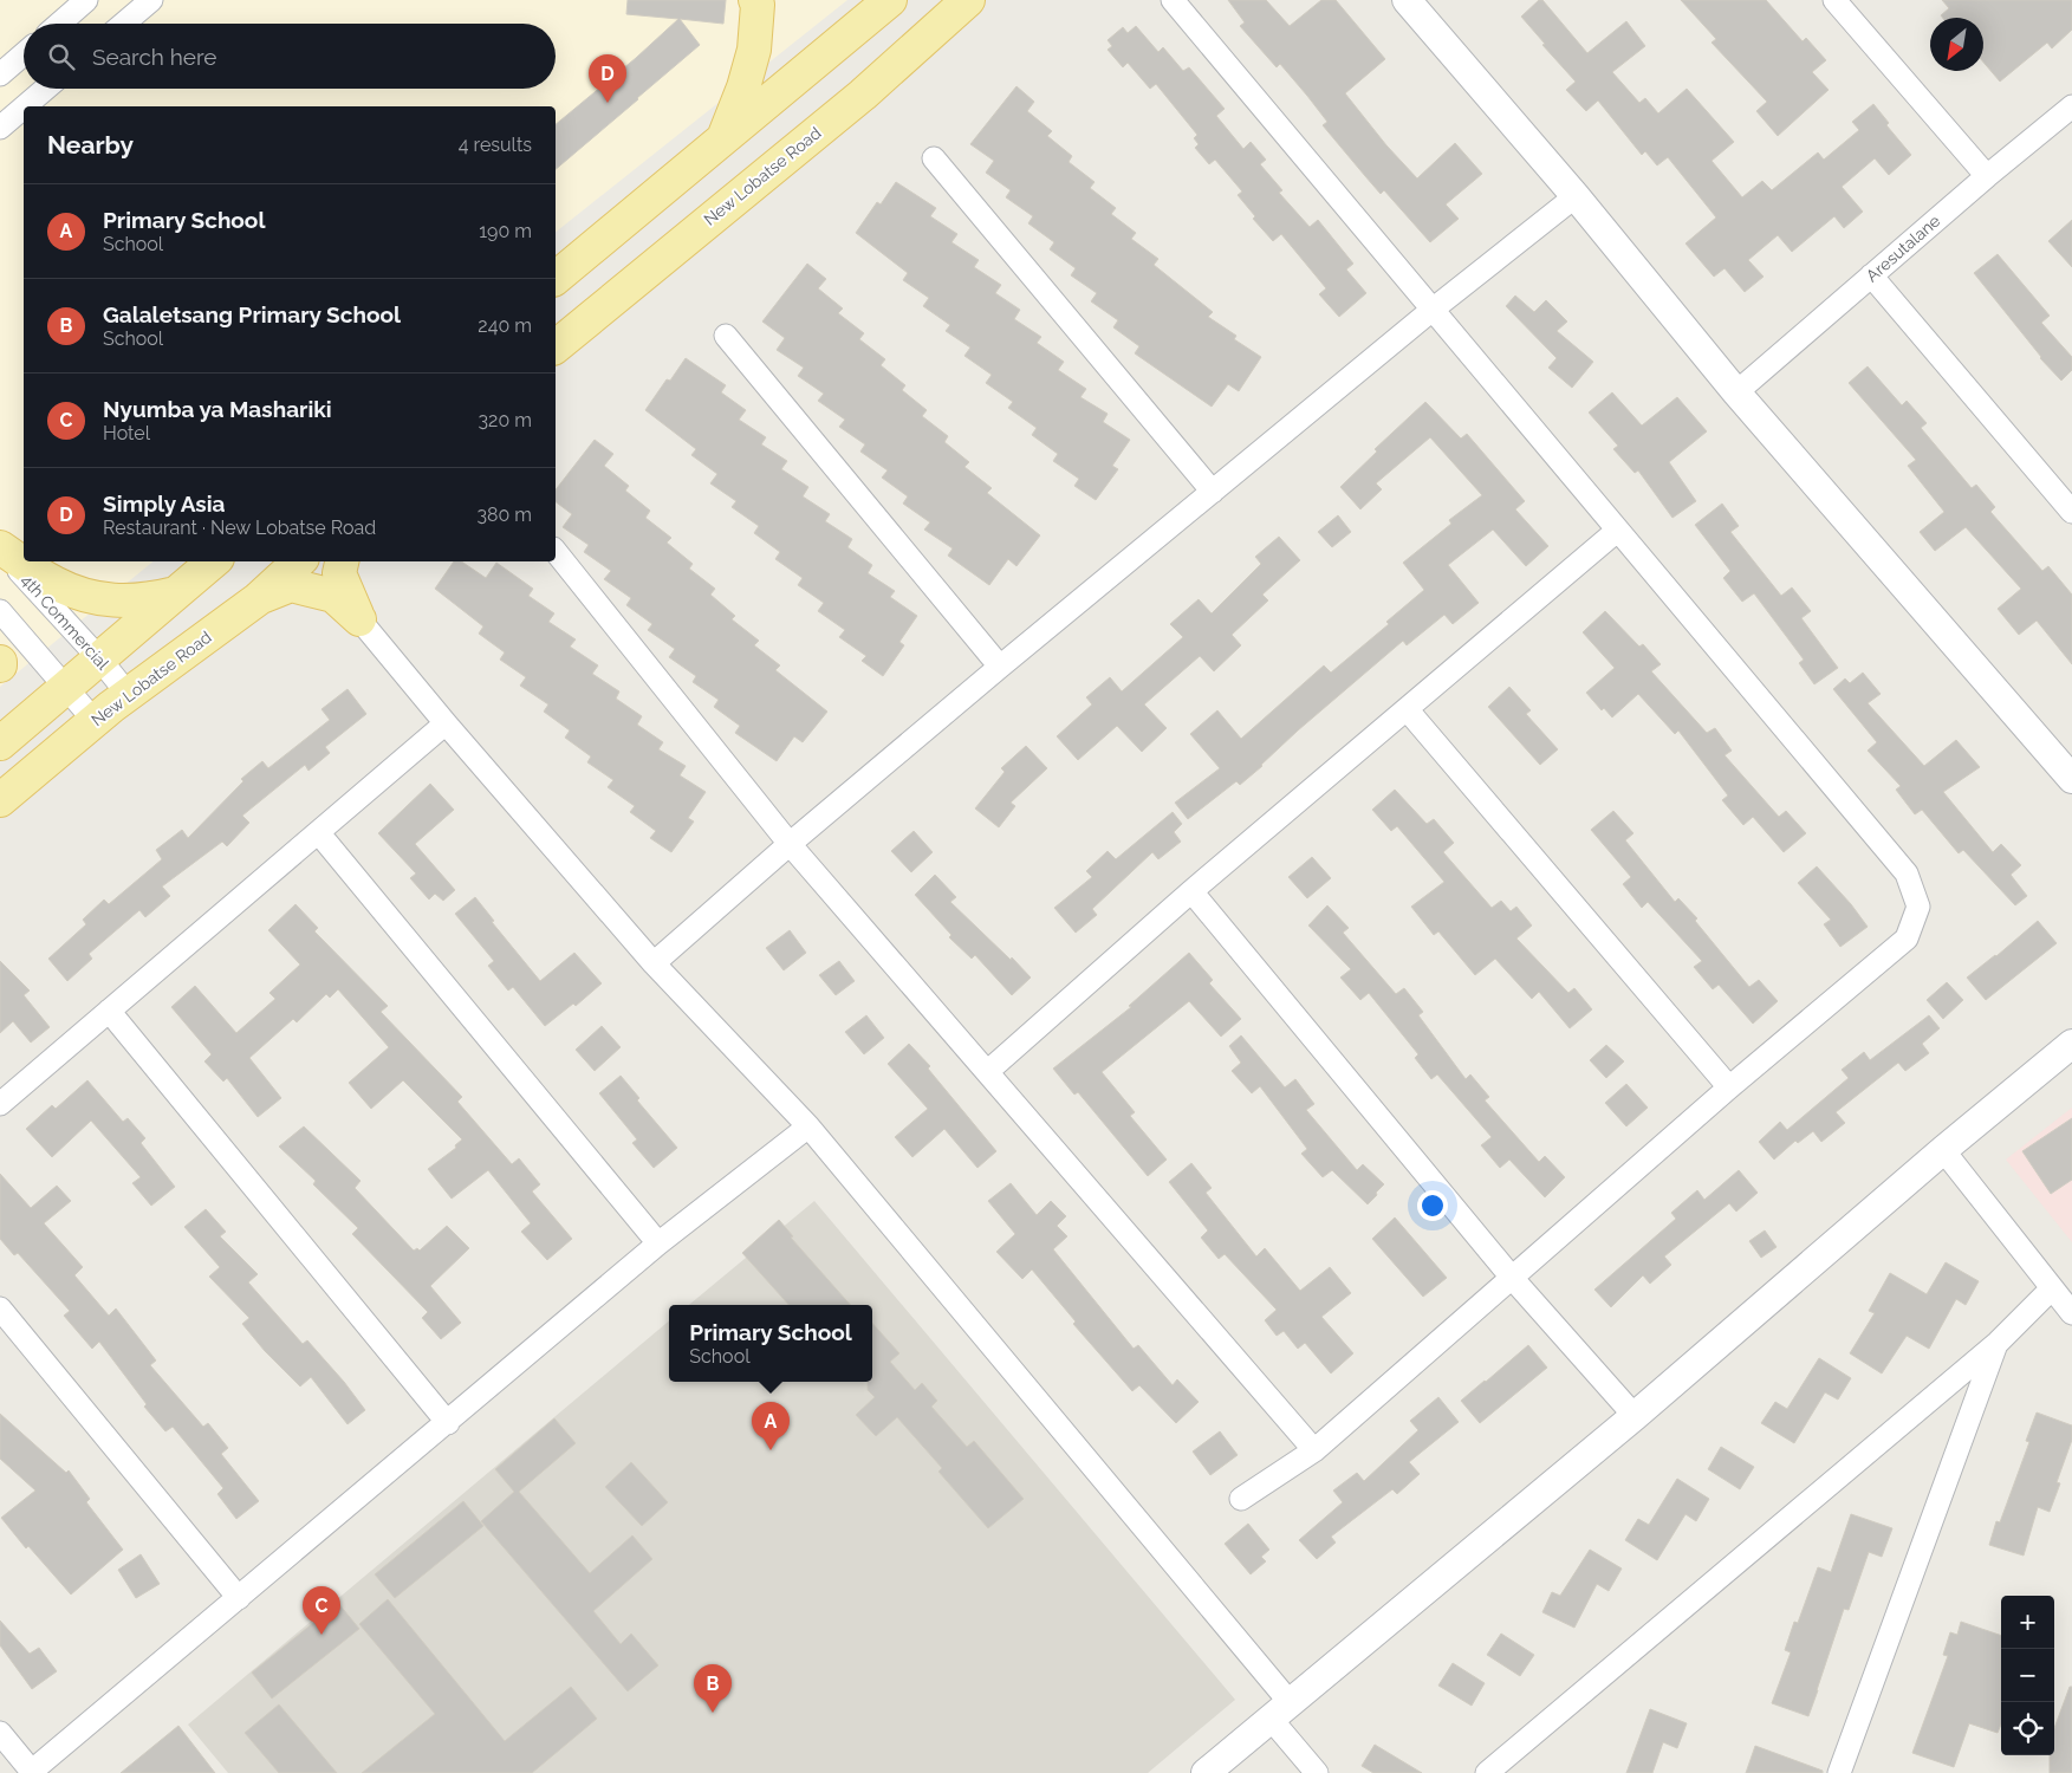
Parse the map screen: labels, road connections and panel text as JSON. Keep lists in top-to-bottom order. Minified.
{"streets":{"main road":["New Lobatse Road"],"street":["Aresutalane","4th Commercial"]},"crossings":[["New Lobatse Road","4th Commercial"]],"north":"bottom left","page":{"search":"Search here","pins":["D","A","C","B"],"heading":["Nearby","4 results"],"list":[{"mark":"A","name":"Primary School","note":"School","value":"190 m"},{"mark":"B","name":"Galaletsang Primary School","note":"School","value":"240 m"},{"mark":"C","name":"Nyumba ya Mashariki","note":"Hotel","value":"320 m"},{"mark":"D","name":"Simply Asia","note":"Restaurant · New Lobatse Road","value":"380 m"}],"popup":["Primary School","School"],"map_buttons":["+","−"]}}
